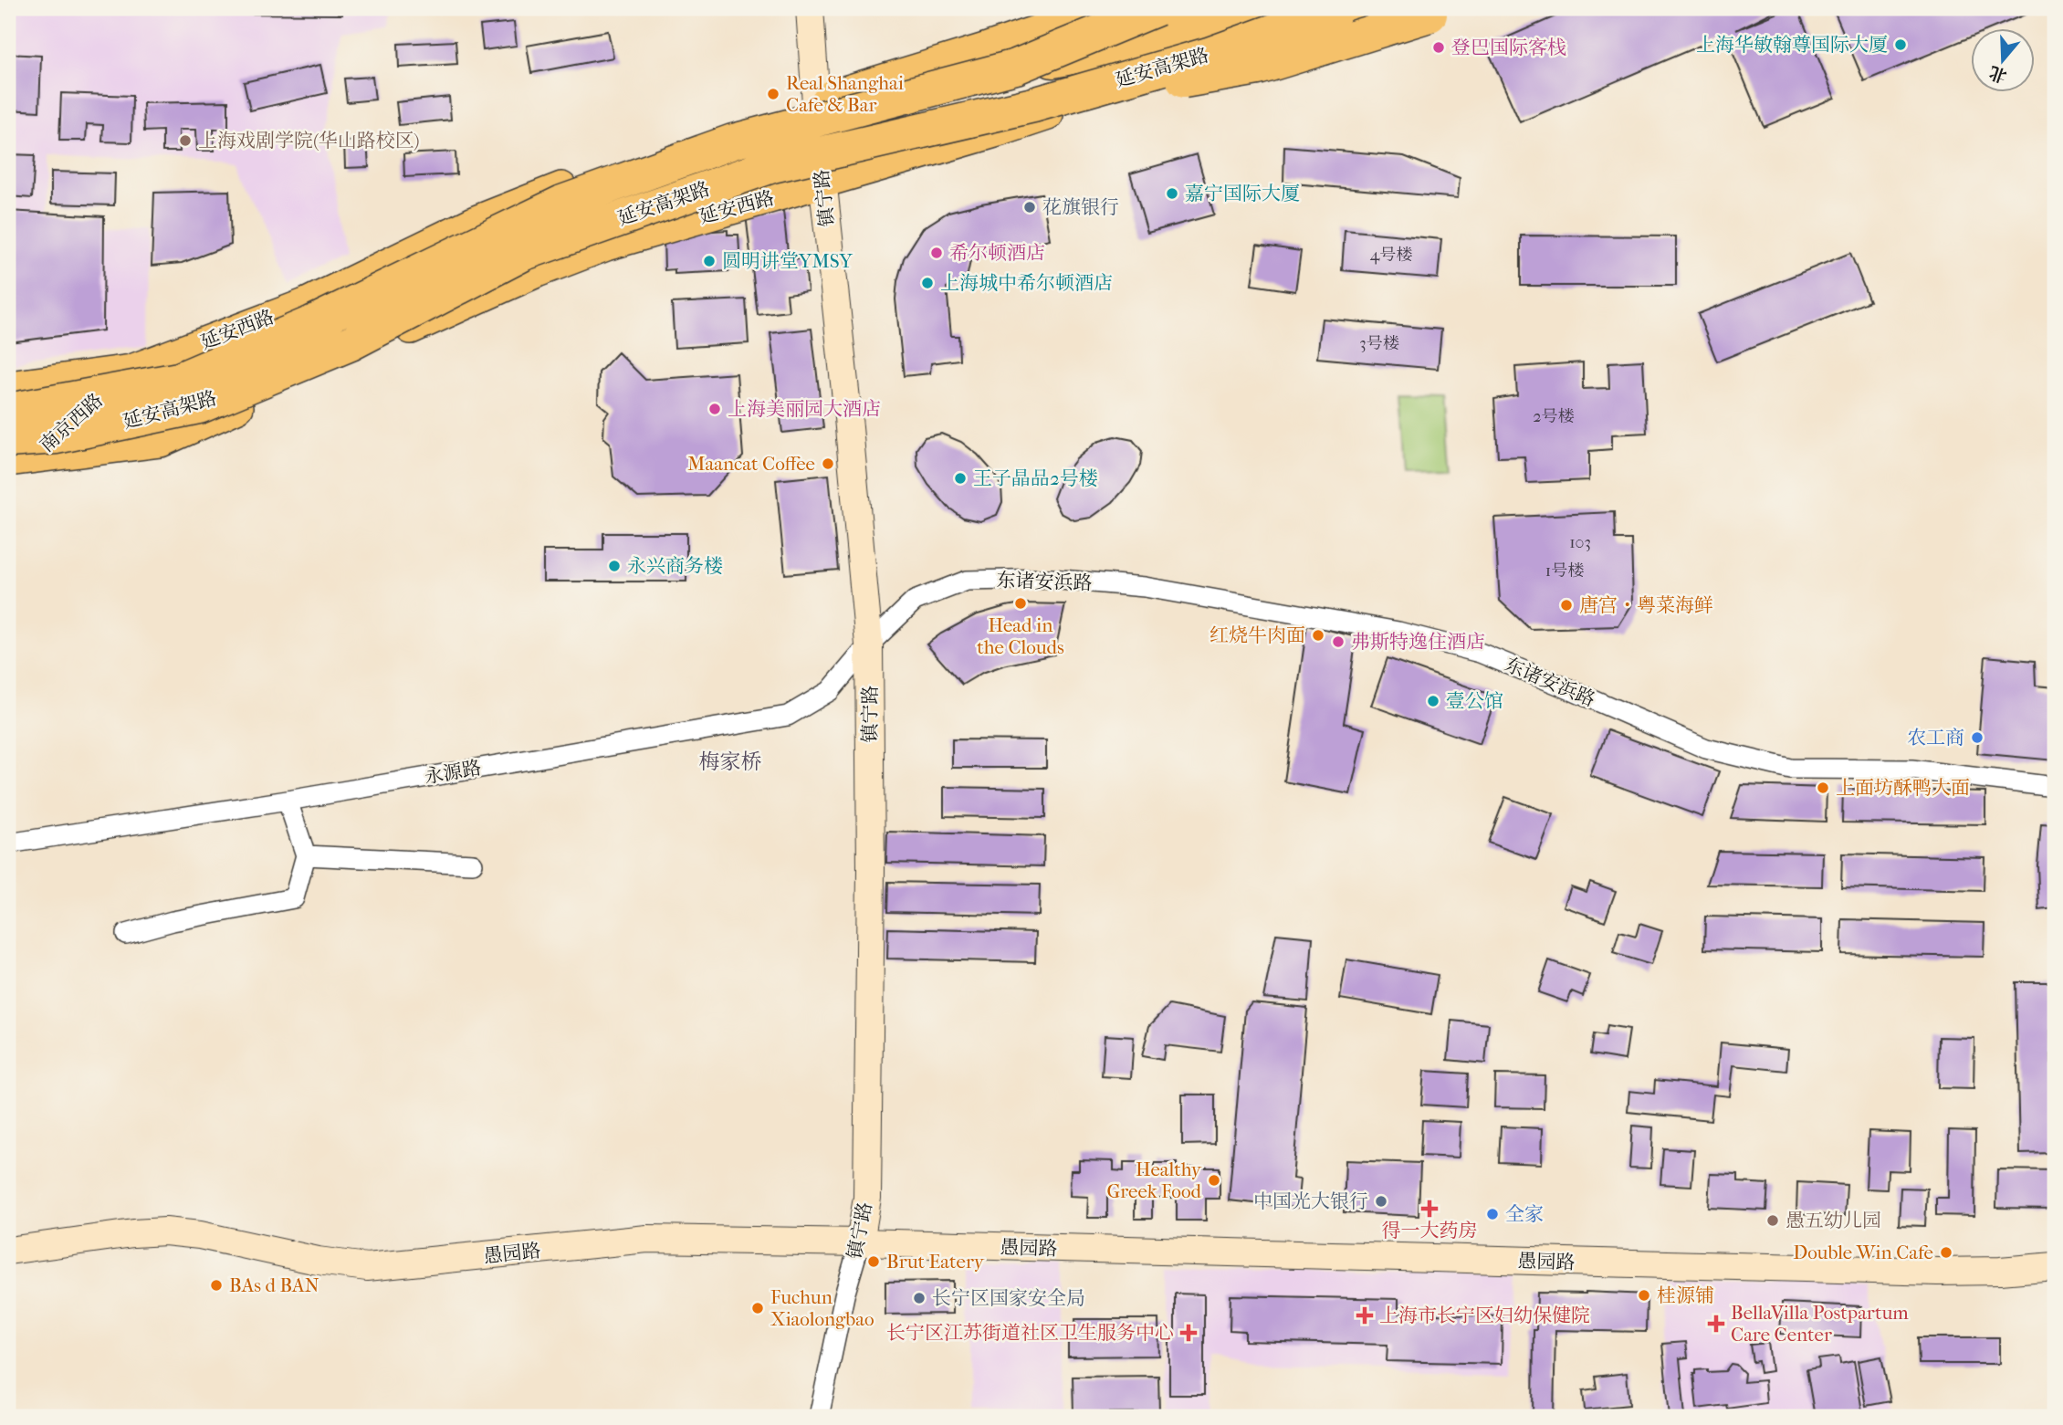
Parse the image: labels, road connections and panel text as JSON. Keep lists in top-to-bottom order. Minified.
{"streets":{"highway":["延安高架路"],"main road":["镇宁路","延安西路","南京西路","愚园路"],"street":["东诸安浜路","永源路"]},"crossings":[["延安高架路","延安西路"],["延安高架路","南京西路"],["镇宁路","延安西路"],["镇宁路","东诸安浜路"],["镇宁路","永源路"],["镇宁路","愚园路"],["延安西路","南京西路"],["东诸安浜路","永源路"]],"districts":["梅家桥"],"places":{"other":["上海华敏翰尊国际大厦","登巴国际客栈","Real Shanghai Cafe & Bar","上海戏剧学院(华山路校区)","嘉宁国际大厦","花旗银行","希尔顿酒店","圆明讲堂YMSY","上海城中希尔顿酒店","上海美丽园大酒店","Maancat Coffee","王子晶品2号楼","永兴商务楼","Head in the Clouds","唐宫・粤菜海鲜","红烧牛肉面","弗斯特逸住酒店","壹公馆","农工商","上面坊酥鸭大面","Healthy Greek Food","中国光大银行","全家","愚五幼儿园","Double Win Cafe","Brut Eatery","BAs d BAN","桂源铺","长宁区国家安全局","Fuchun Xiaolongbao"],"health":["得一大药房","上海市长宁区妇幼保健院","BellaVilla Postpartum Care Center","长宁区江苏街道社区卫生服务中心"]},"house_numbers":["4号楼","3号楼","2号楼","103","1号楼"],"north":"bottom"}
